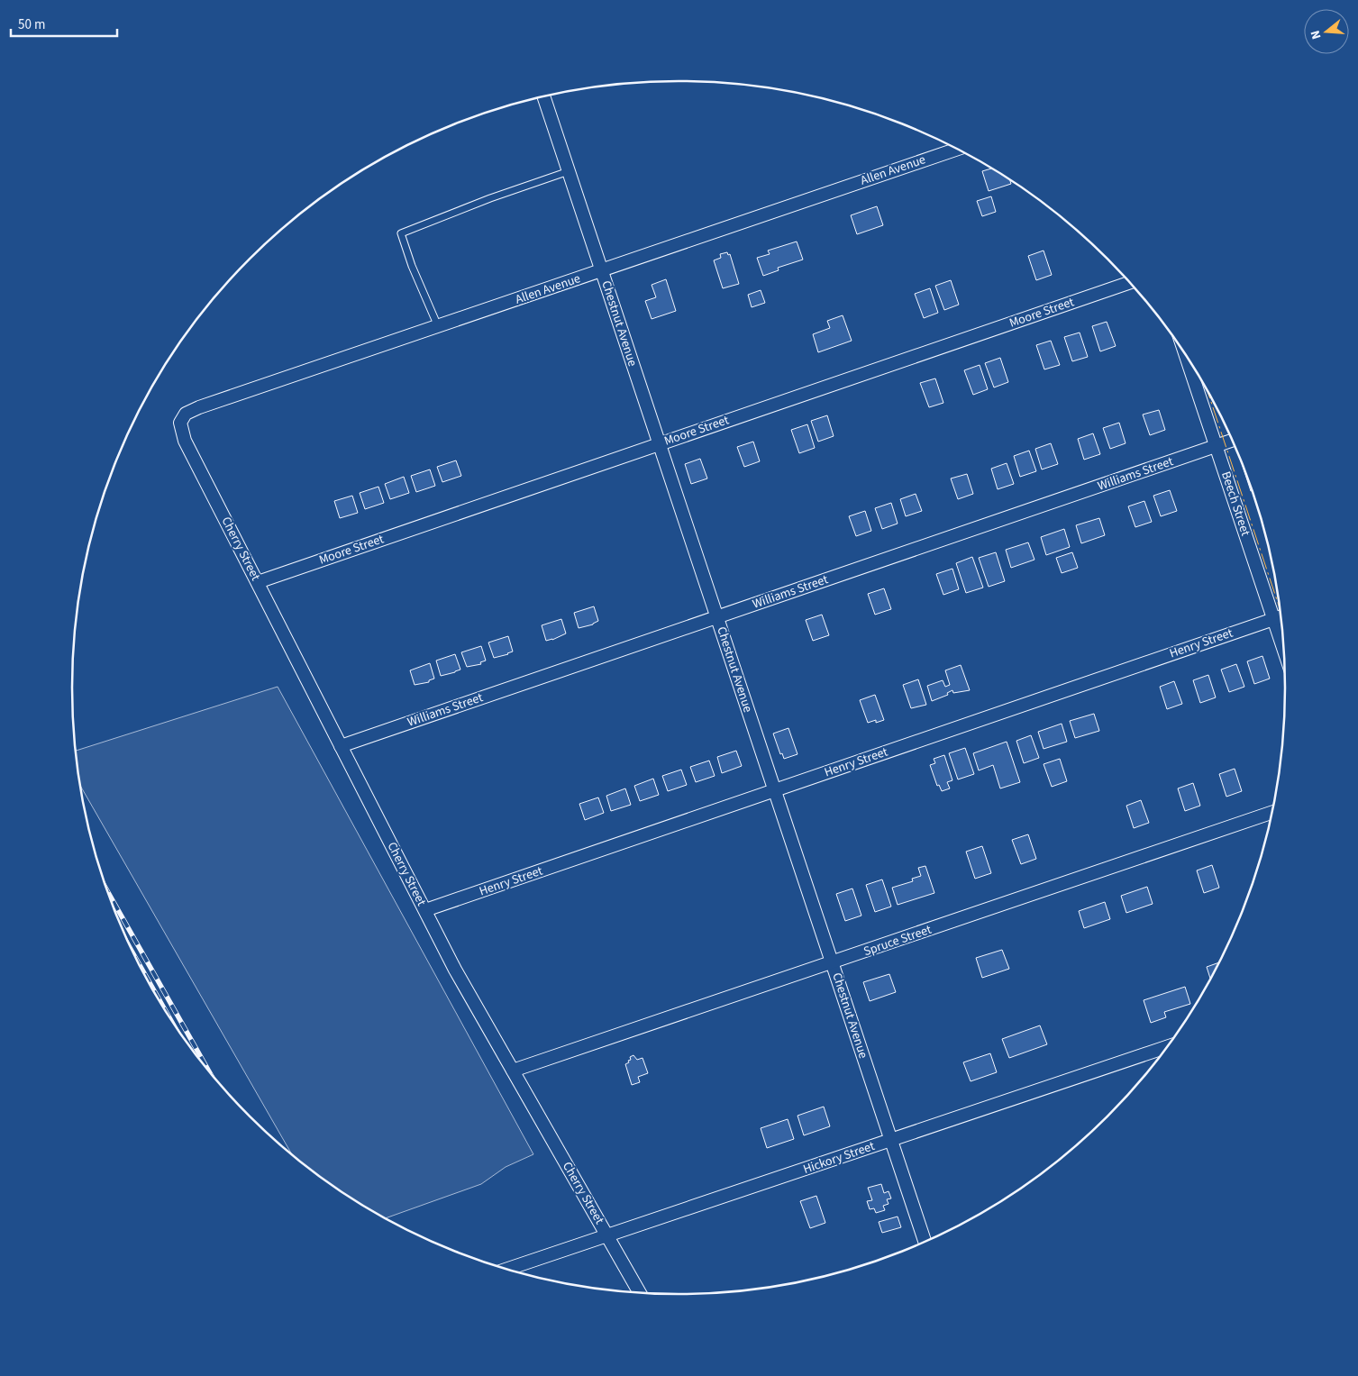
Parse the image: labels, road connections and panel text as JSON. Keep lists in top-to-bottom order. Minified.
{"streets":{"street":["Allen Avenue","Moore Street","Chestnut Avenue","Williams Street","Beech Street","Cherry Street","Henry Street","Spruce Street","Hickory Street"]},"crossings":[["Allen Avenue","Chestnut Avenue"],["Allen Avenue","Cherry Street"],["Moore Street","Chestnut Avenue"],["Moore Street","Cherry Street"],["Chestnut Avenue","Williams Street"],["Chestnut Avenue","Henry Street"],["Chestnut Avenue","Spruce Street"],["Chestnut Avenue","Hickory Street"],["Williams Street","Beech Street"],["Williams Street","Cherry Street"],["Beech Street","Henry Street"],["Cherry Street","Henry Street"],["Cherry Street","Spruce Street"],["Cherry Street","Hickory Street"]],"scale_bar":"50 m","north":"left"}
